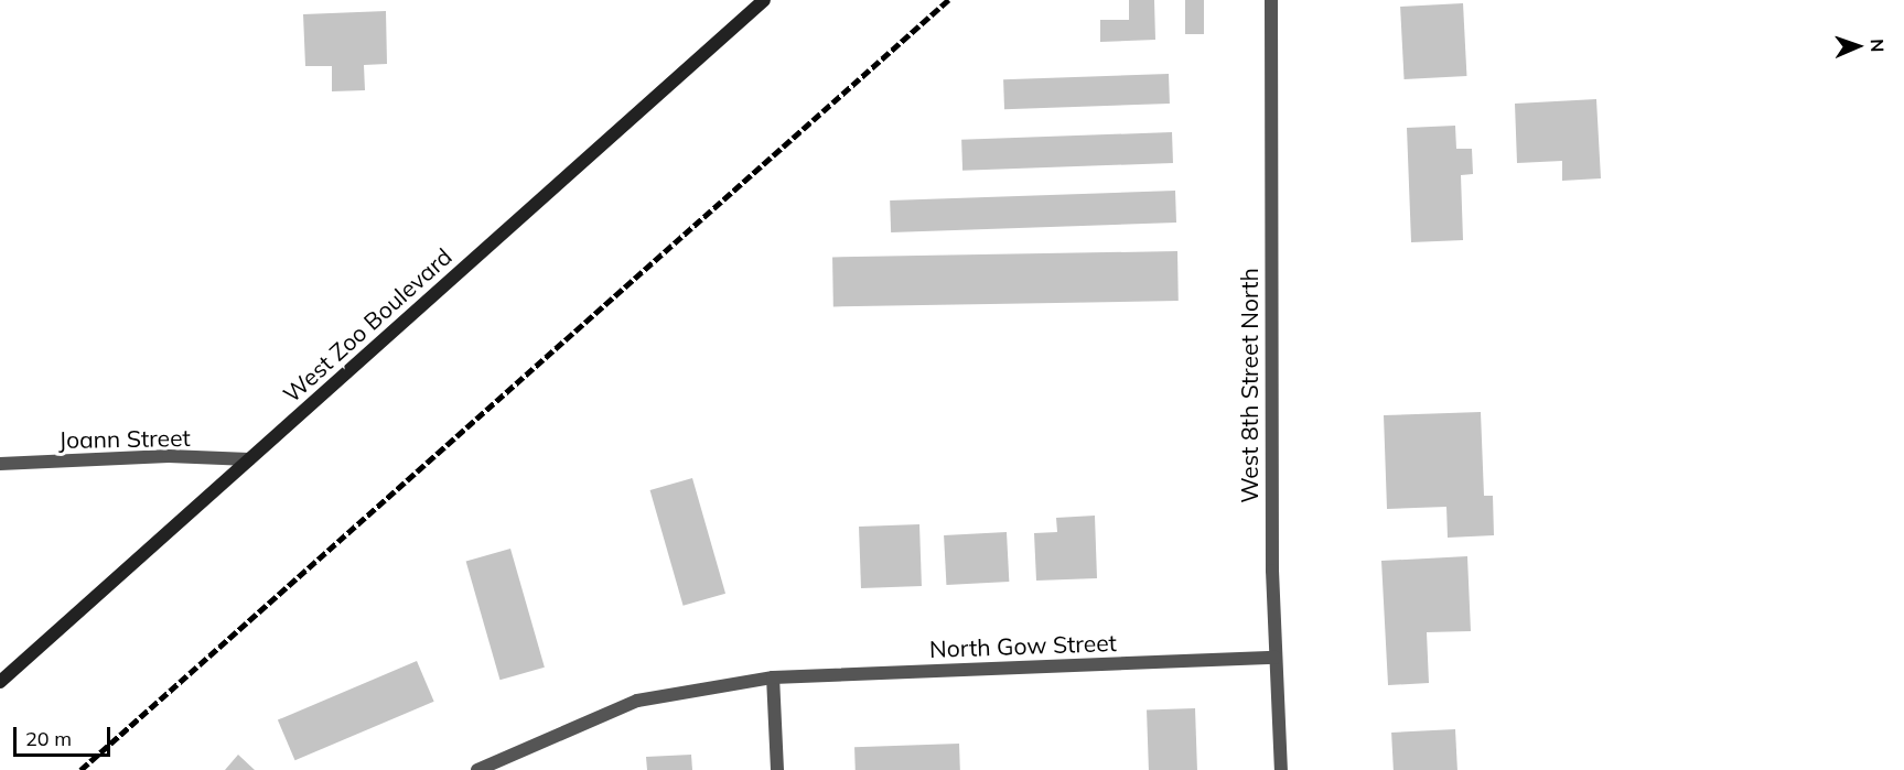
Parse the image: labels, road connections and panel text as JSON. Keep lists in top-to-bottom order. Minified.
{"streets":{"main road":["West Zoo Boulevard"],"street":["West 8th Street North","Joann Street","North Gow Street"]},"crossings":[["West Zoo Boulevard","Joann Street"],["West 8th Street North","North Gow Street"]],"scale_bar":"20 m","north":"right"}
